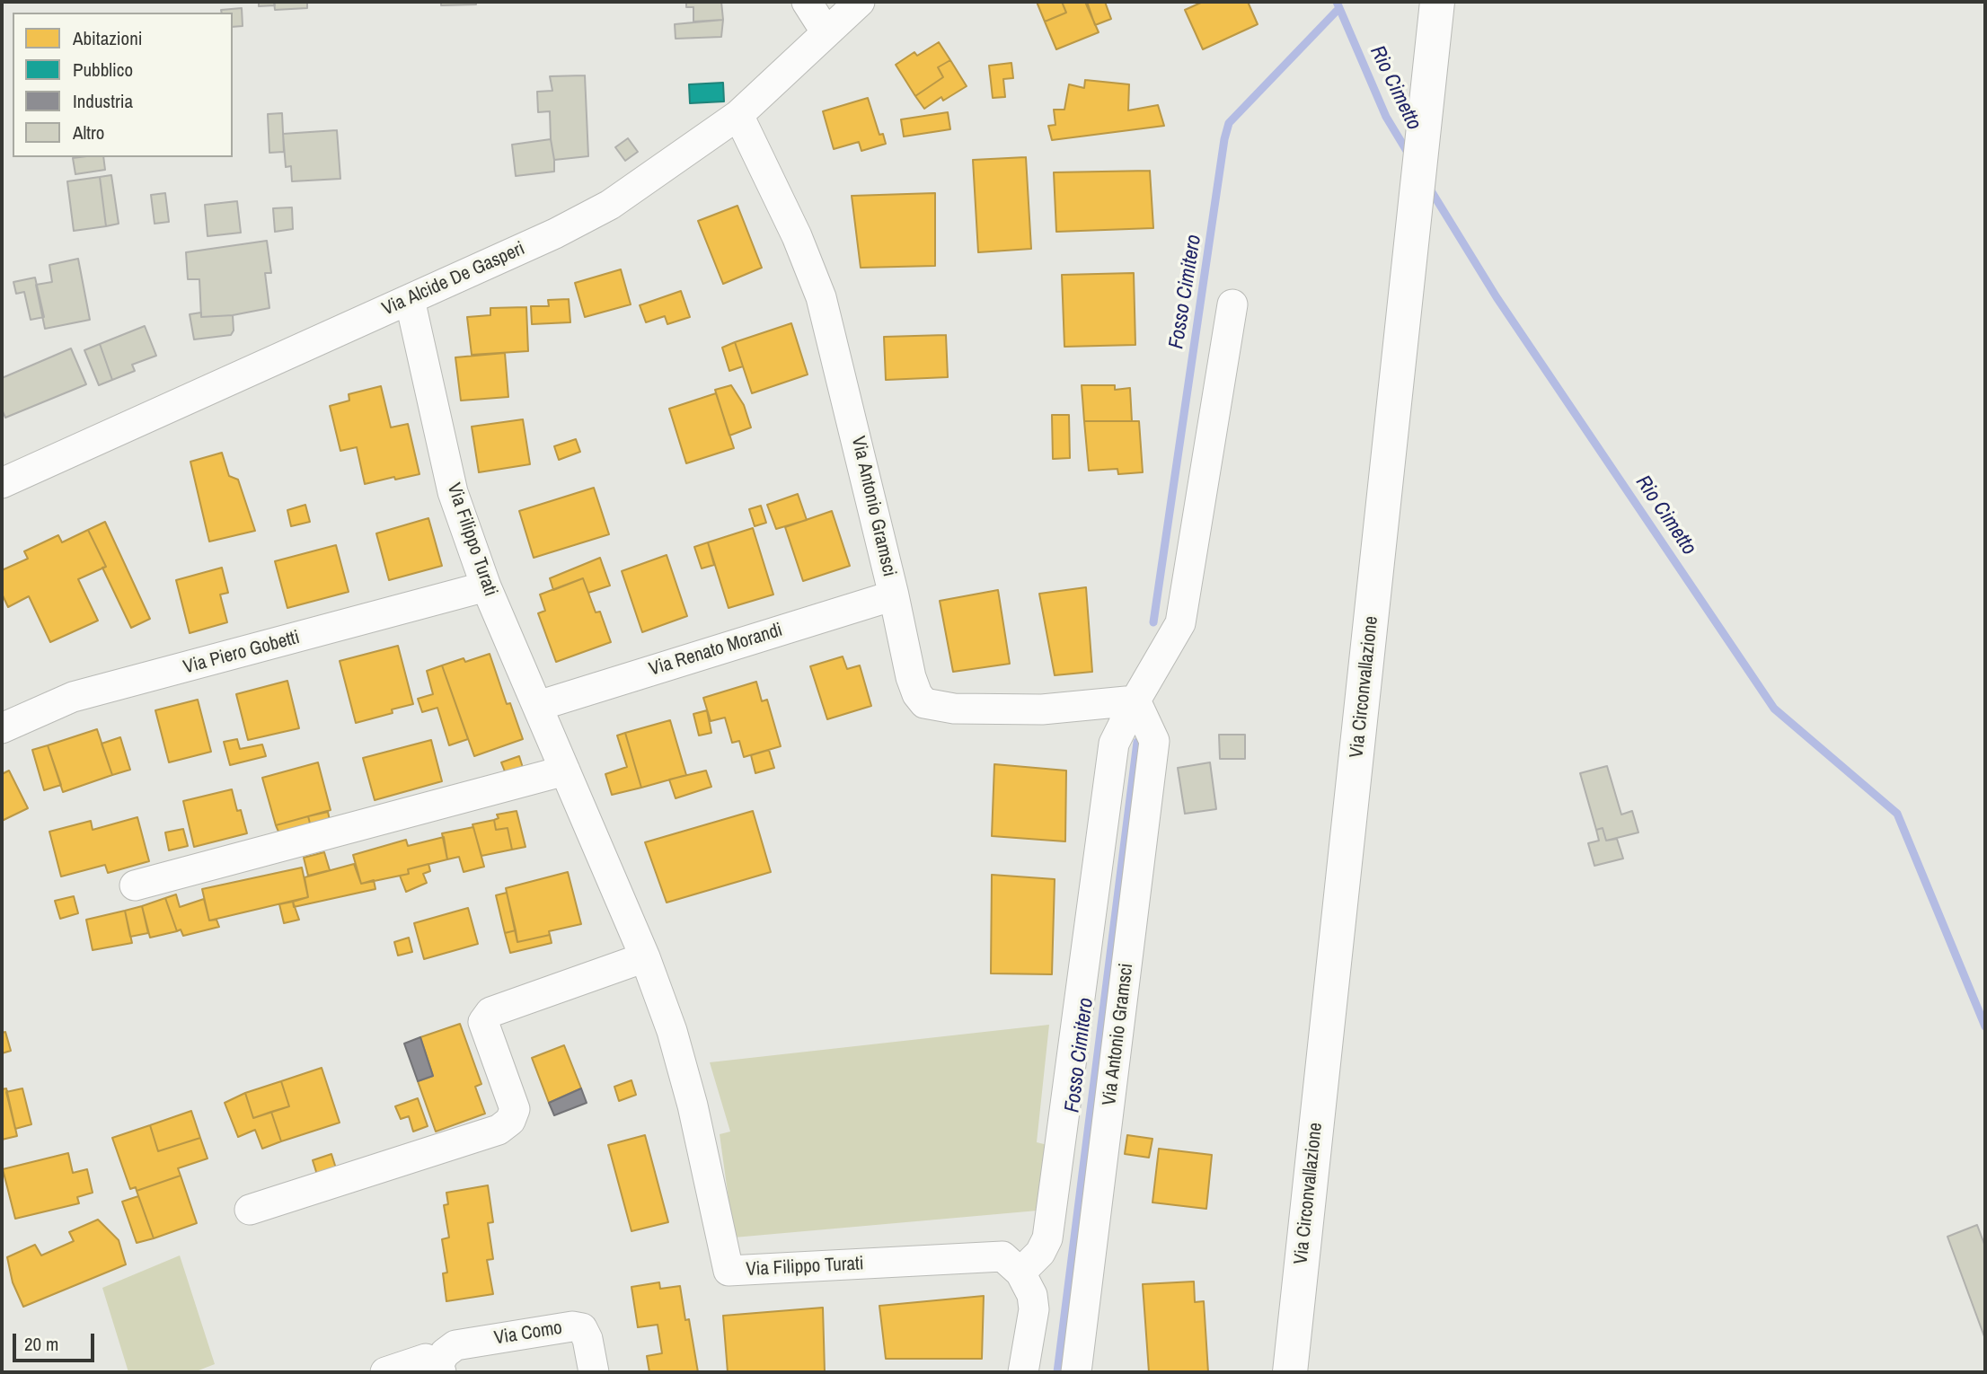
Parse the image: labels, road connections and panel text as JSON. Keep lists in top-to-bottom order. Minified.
{"streets":{"main road":["Via Circonvallazione"],"street":["Via Alcide De Gasperi","Via Antonio Gramsci","Via Filippo Turati","Via Renato Morandi","Via Piero Gobetti","Via Como"]},"crossings":[["Via Alcide De Gasperi","Via Antonio Gramsci"],["Via Alcide De Gasperi","Via Filippo Turati"],["Via Antonio Gramsci","Via Renato Morandi"],["Via Filippo Turati","Via Renato Morandi"],["Via Filippo Turati","Via Piero Gobetti"]],"water":["Rio Cimetto","Fosso Cimitero"],"legend":["Abitazioni","Pubblico","Industria","Altro"],"scale_bar":"20 m"}
